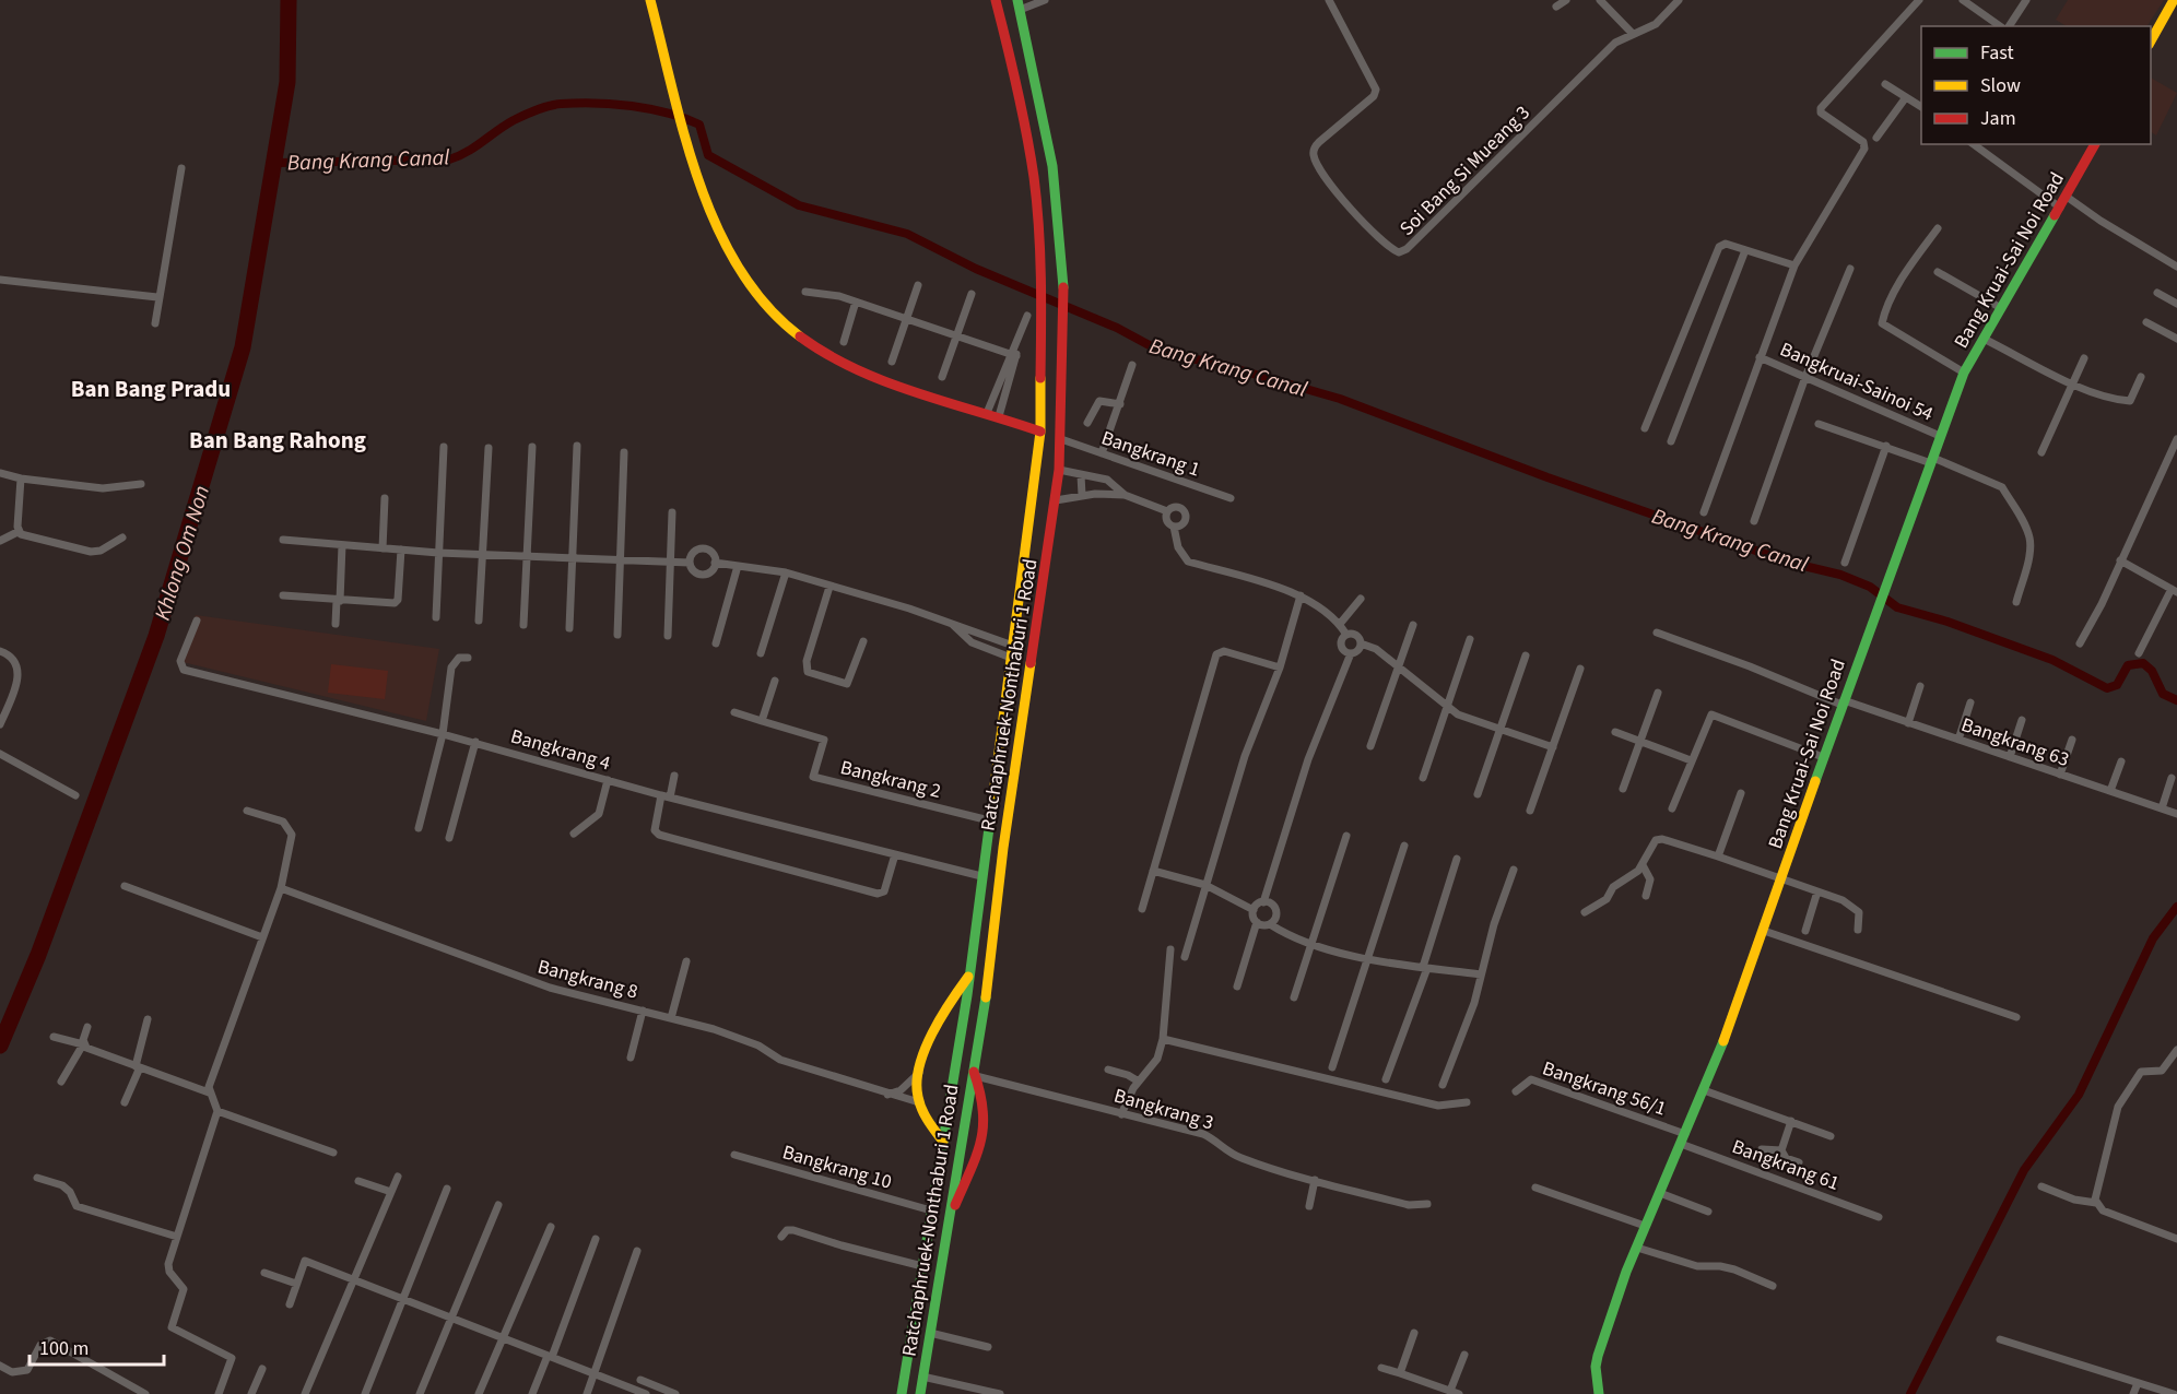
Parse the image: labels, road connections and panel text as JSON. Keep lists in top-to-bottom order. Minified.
{"streets":{"main road":["Bang Kruai-Sai Noi Road","Ratchaphruek-Nonthaburi 1 Road"],"street":["Soi Bang Si Mueang 3","Bangkruai-Sainoi 54","Bangkrang 1","Bangkrang 63","Bangkrang 4","Bangkrang 2","Bangkrang 8","Bangkrang 56/1","Bangkrang 3","Bangkrang 61","Bangkrang 10"]},"crossings":[["Bang Kruai-Sai Noi Road","Bangkruai-Sainoi 54"],["Bang Kruai-Sai Noi Road","Bangkrang 63"],["Bang Kruai-Sai Noi Road","Bangkrang 56/1"],["Bang Kruai-Sai Noi Road","Bangkrang 61"],["Bangkrang 1","Ratchaphruek-Nonthaburi 1 Road"],["Ratchaphruek-Nonthaburi 1 Road","Bangkrang 4"],["Ratchaphruek-Nonthaburi 1 Road","Bangkrang 2"],["Ratchaphruek-Nonthaburi 1 Road","Bangkrang 3"],["Ratchaphruek-Nonthaburi 1 Road","Bangkrang 10"],["Bangkrang 56/1","Bangkrang 61"]],"districts":["Ban Bang Pradu","Ban Bang Rahong"],"water":["Bang Krang Canal","Khlong Om Non"],"legend":["Fast","Slow","Jam"],"scale_bar":"100 m"}
